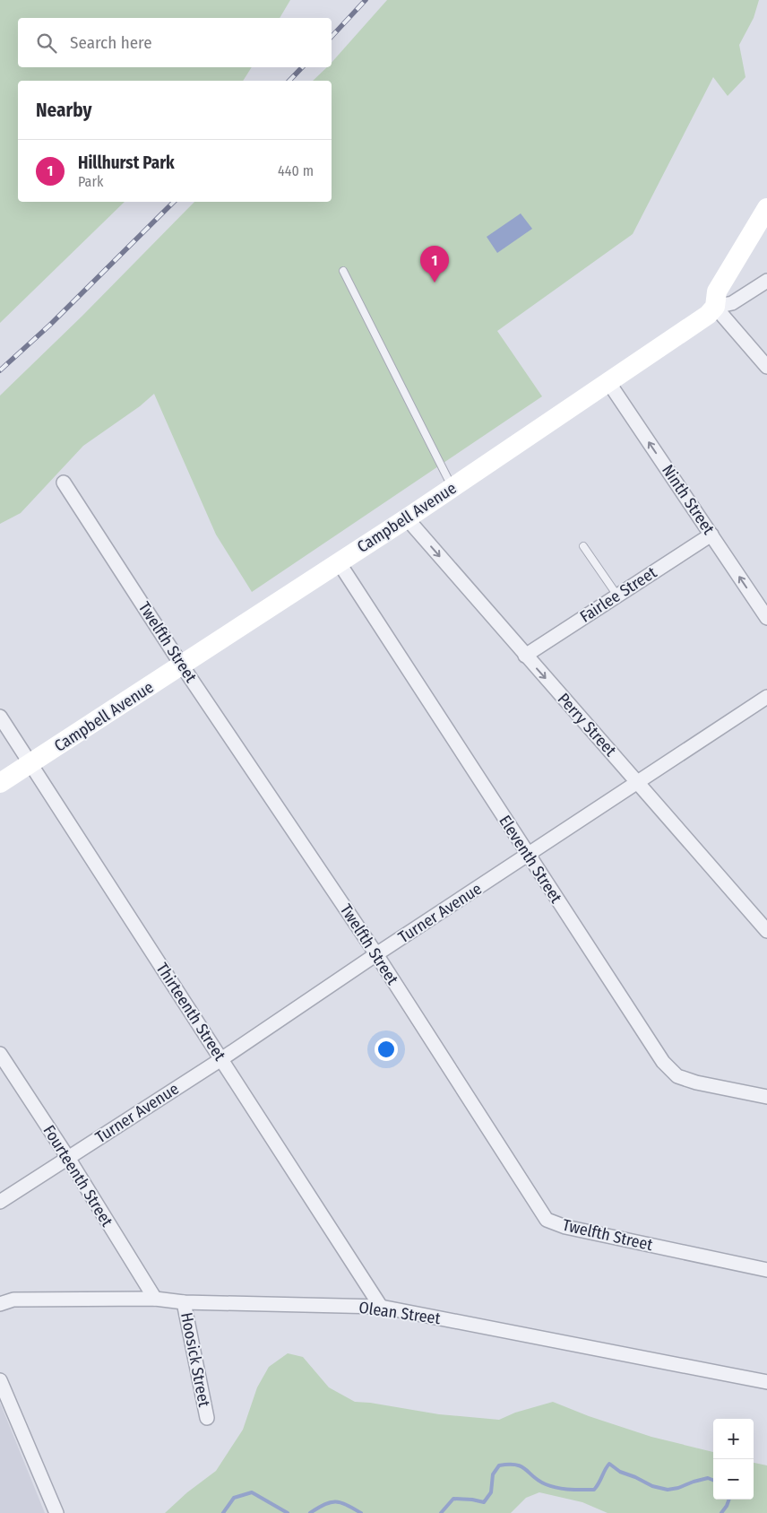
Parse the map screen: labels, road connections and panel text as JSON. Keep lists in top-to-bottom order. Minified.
{"streets":{"street":["Ninth Street","Campbell Avenue","Fairlee Street","Twelfth Street","Perry Street","Eleventh Street","Turner Avenue","Thirteenth Street","Fourteenth Street","Olean Street","Hoosick Street"]},"crossings":[["Ninth Street","Campbell Avenue"],["Ninth Street","Fairlee Street"],["Campbell Avenue","Twelfth Street"],["Campbell Avenue","Perry Street"],["Campbell Avenue","Eleventh Street"],["Campbell Avenue","Thirteenth Street"],["Fairlee Street","Perry Street"],["Twelfth Street","Turner Avenue"],["Perry Street","Turner Avenue"],["Eleventh Street","Turner Avenue"],["Turner Avenue","Thirteenth Street"],["Turner Avenue","Fourteenth Street"],["Thirteenth Street","Olean Street"],["Fourteenth Street","Olean Street"],["Olean Street","Hoosick Street"]],"one_way":["Ninth Street","Perry Street"],"page":{"search":"Search here","heading":"Nearby","list":[{"mark":"1","name":"Hillhurst Park","note":"Park","value":"440 m"}],"pins":"1","map_buttons":["+","−"]}}
